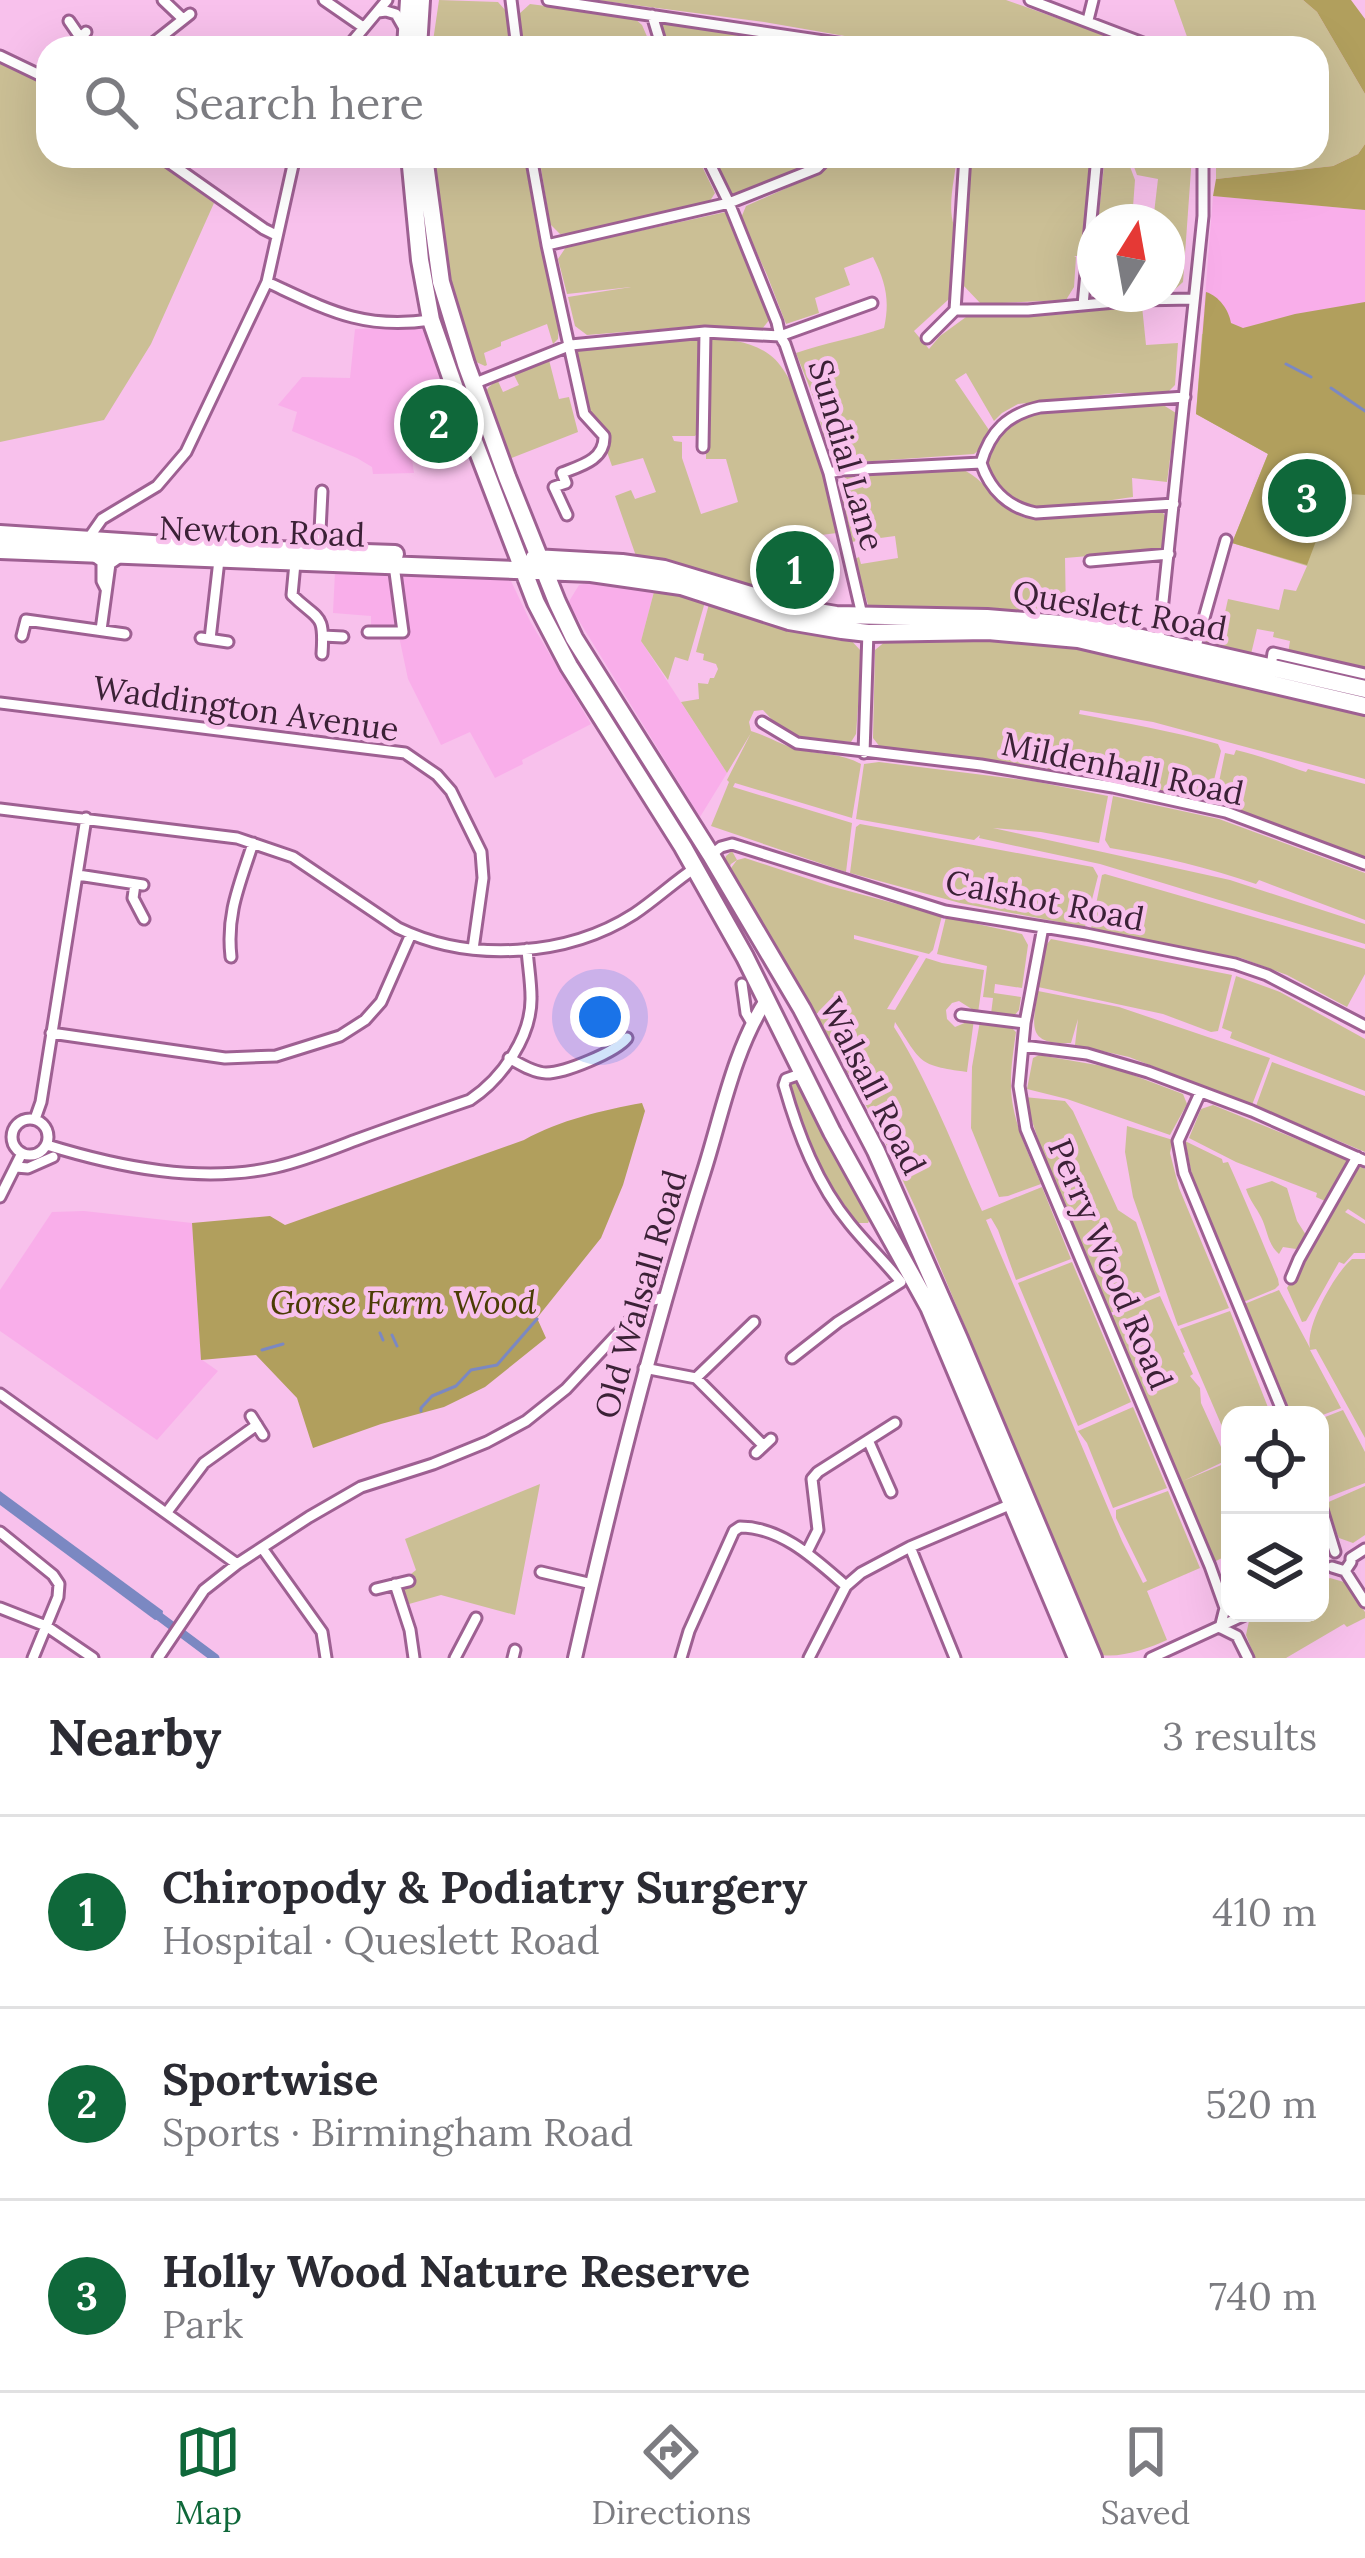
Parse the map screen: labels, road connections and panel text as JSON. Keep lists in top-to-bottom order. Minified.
{"streets":{"highway":["Newton Road","Queslett Road","Walsall Road"],"main road":["Old Walsall Road"],"street":["Sundial Lane","Waddington Avenue","Mildenhall Road","Calshot Road","Perry Wood Road"]},"crossings":[["Sundial Lane","Queslett Road"],["Sundial Lane","Mildenhall Road"],["Newton Road","Queslett Road"],["Newton Road","Walsall Road"],["Queslett Road","Walsall Road"],["Calshot Road","Walsall Road"],["Calshot Road","Perry Wood Road"]],"parks":["Gorse Farm Wood"],"north":"top","page":{"search":"Search here","pins":["2","3","1"],"heading":["Nearby","3 results"],"list":[{"mark":"1","name":"Chiropody & Podiatry Surgery","note":"Hospital · Queslett Road","value":"410 m"},{"mark":"2","name":"Sportwise","note":"Sports · Birmingham Road","value":"520 m"},{"mark":"3","name":"Holly Wood Nature Reserve","note":"Park","value":"740 m"}],"nav":["Map","Directions","Saved"]}}
